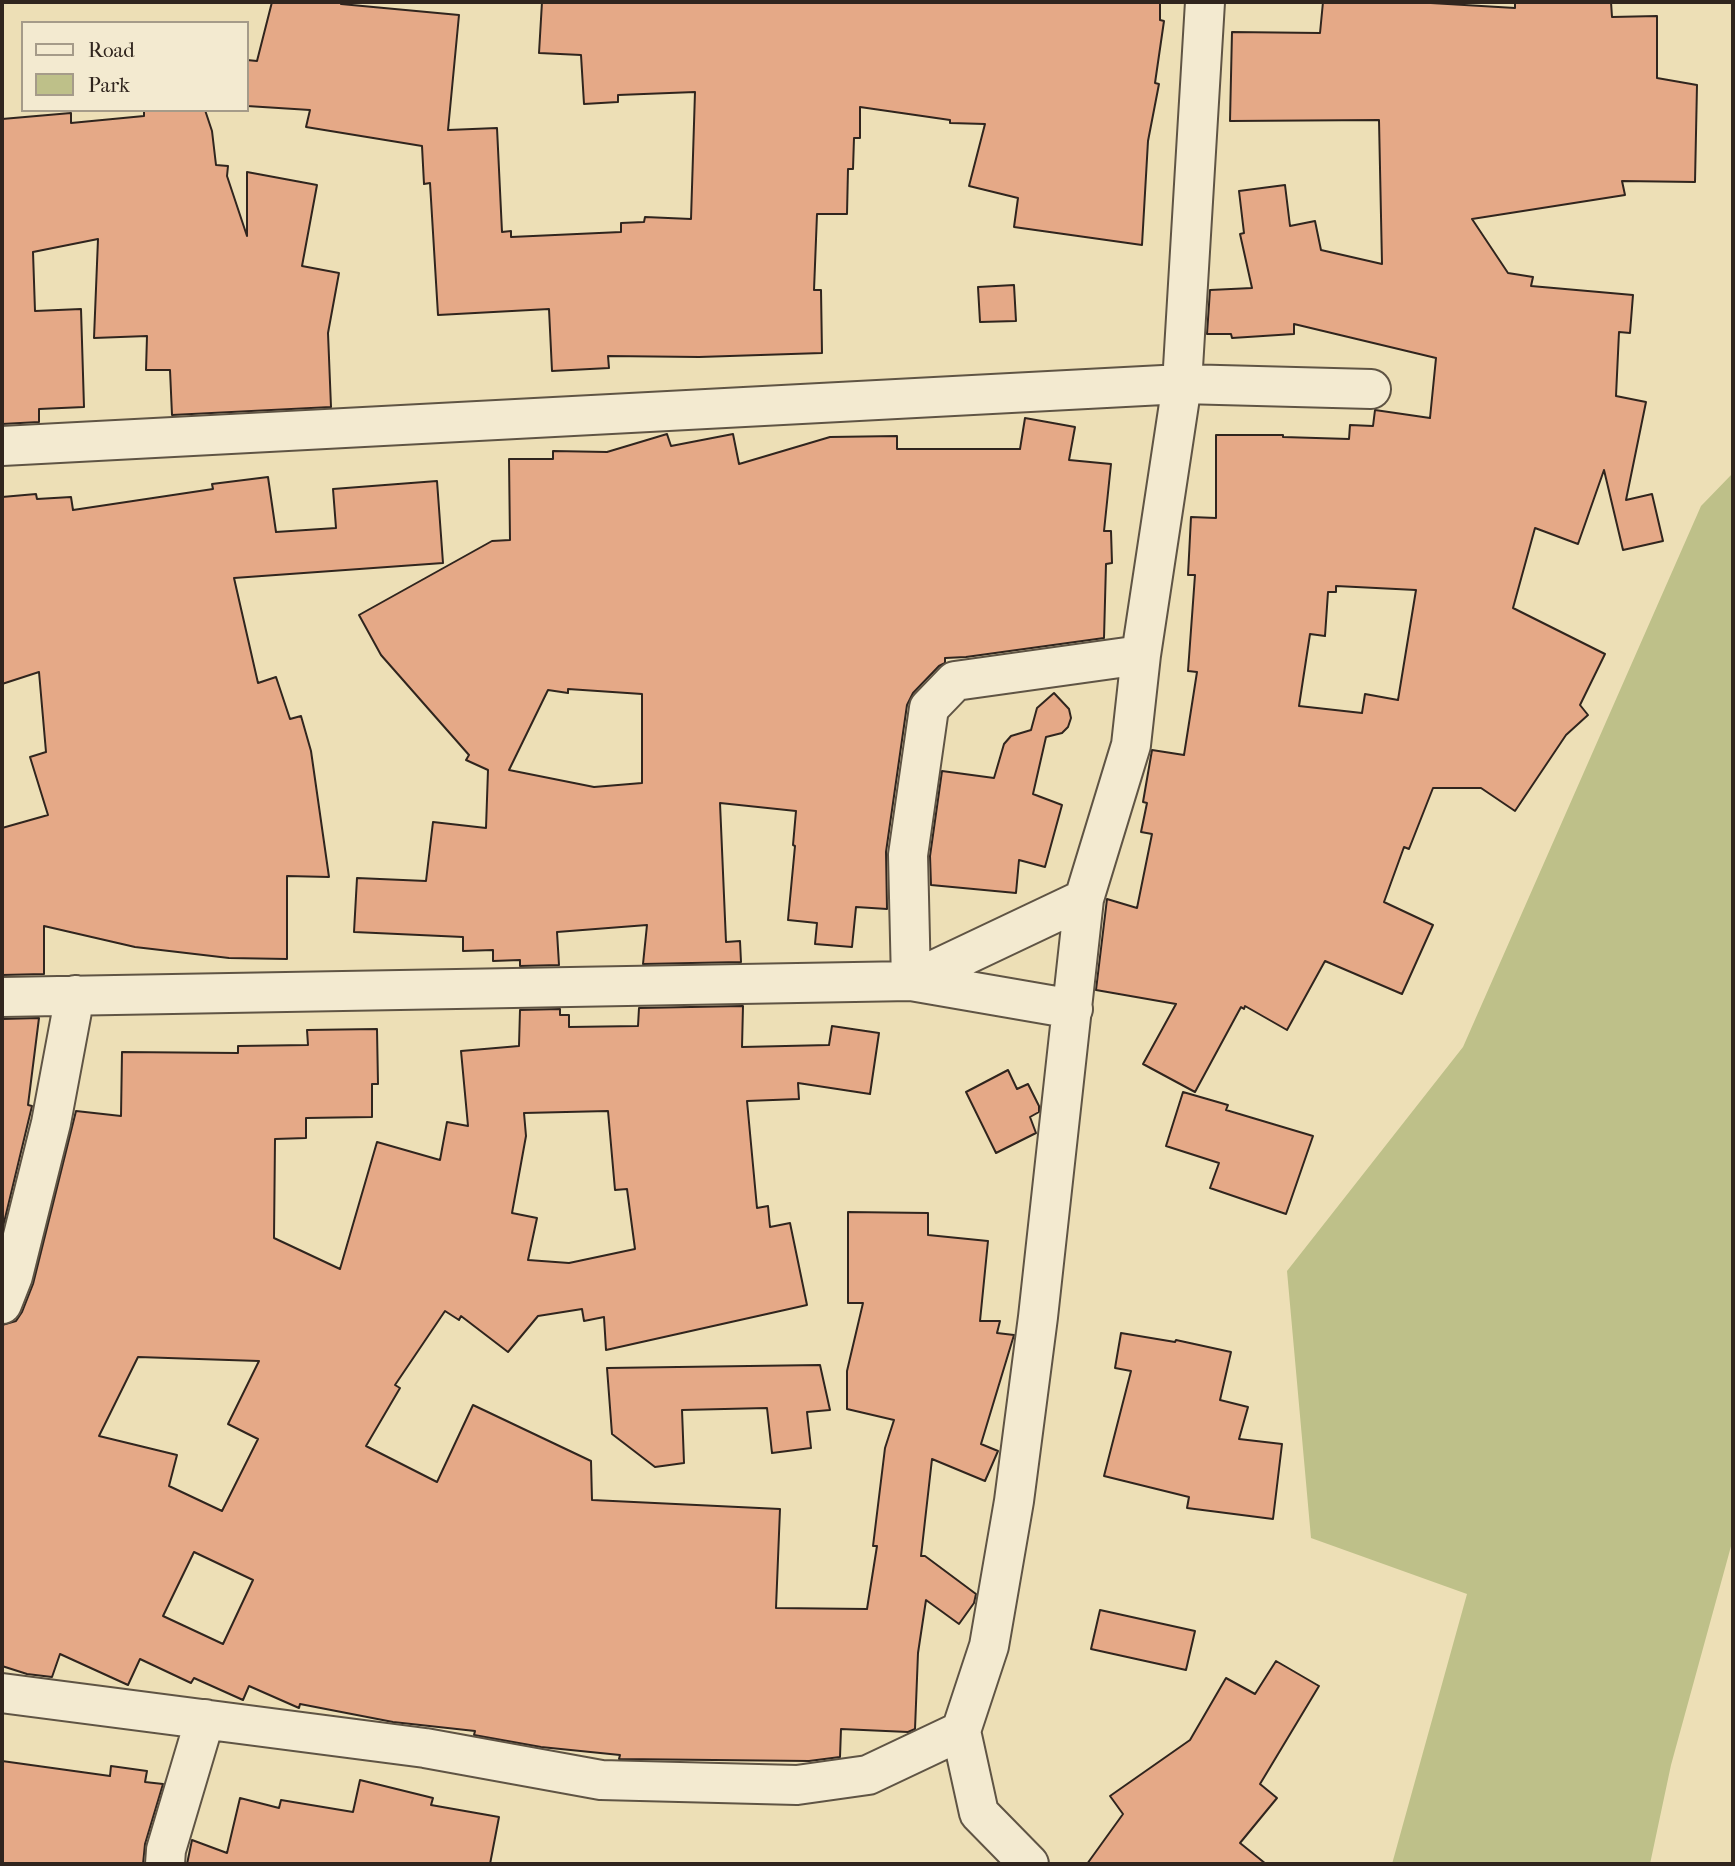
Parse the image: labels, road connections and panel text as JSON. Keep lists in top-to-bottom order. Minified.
{"legend":["Road","Park"]}
